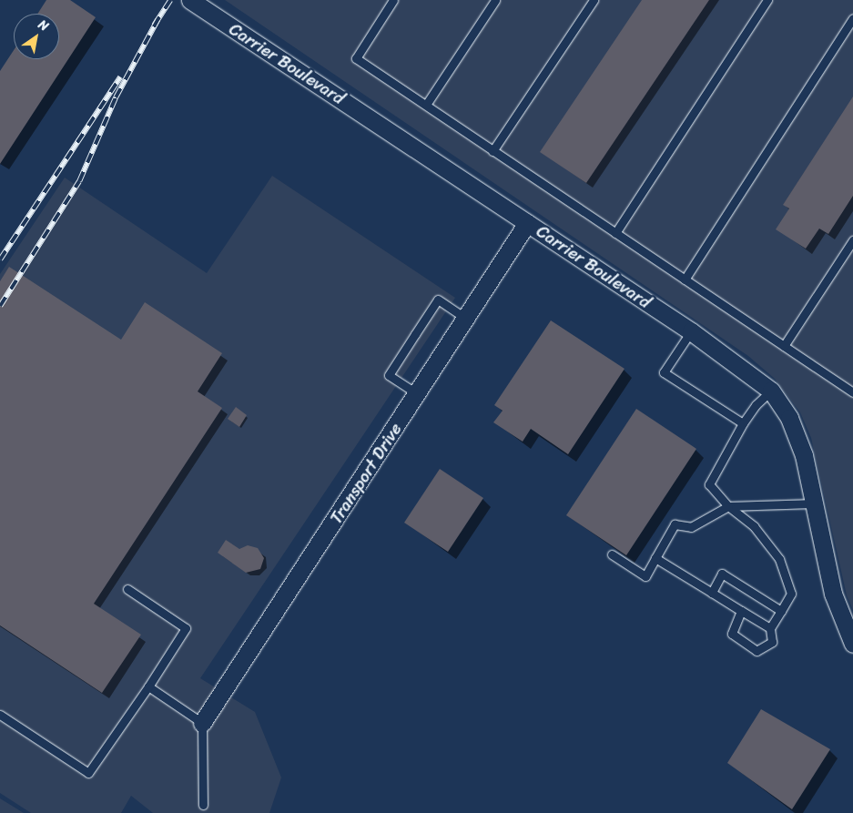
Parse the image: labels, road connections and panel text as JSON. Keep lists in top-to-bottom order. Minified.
{"streets":{"street":["Carrier Boulevard","Transport Drive"]},"crossings":[["Carrier Boulevard","Transport Drive"]],"north":"top right"}
